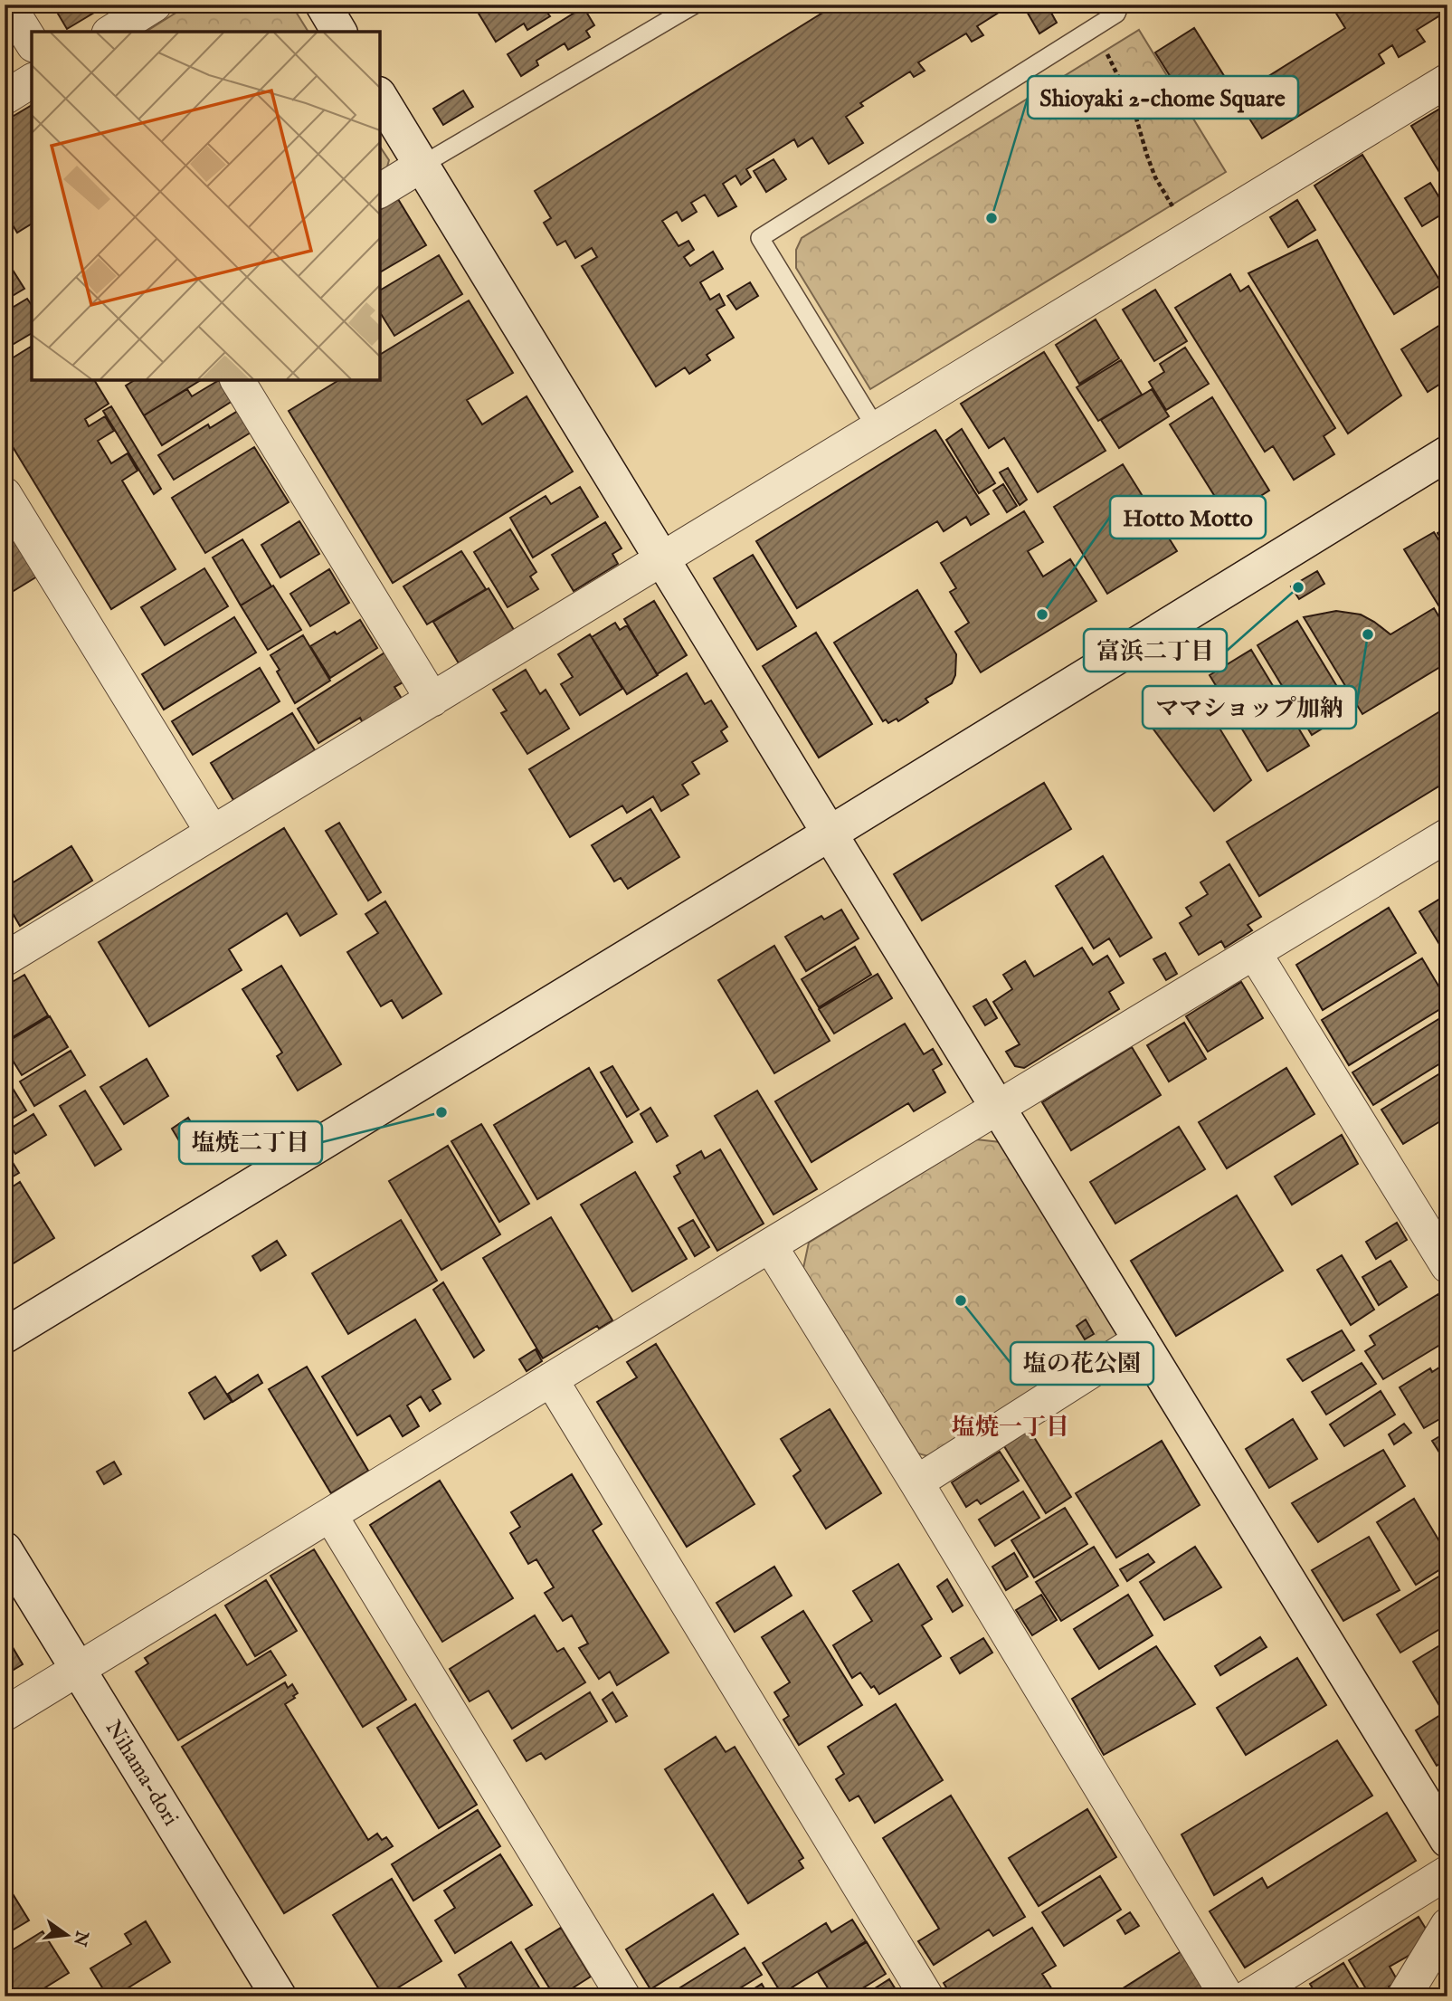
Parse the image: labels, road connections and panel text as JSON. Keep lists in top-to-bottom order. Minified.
{"streets":{"street":["Nihama-dori"]},"districts":["塩焼一丁目"],"places":["Shioyaki 2-chome Square","富浜二丁目","Hotto Motto","ママショップ加納","塩焼二丁目","塩の花公園"],"north":"right"}
